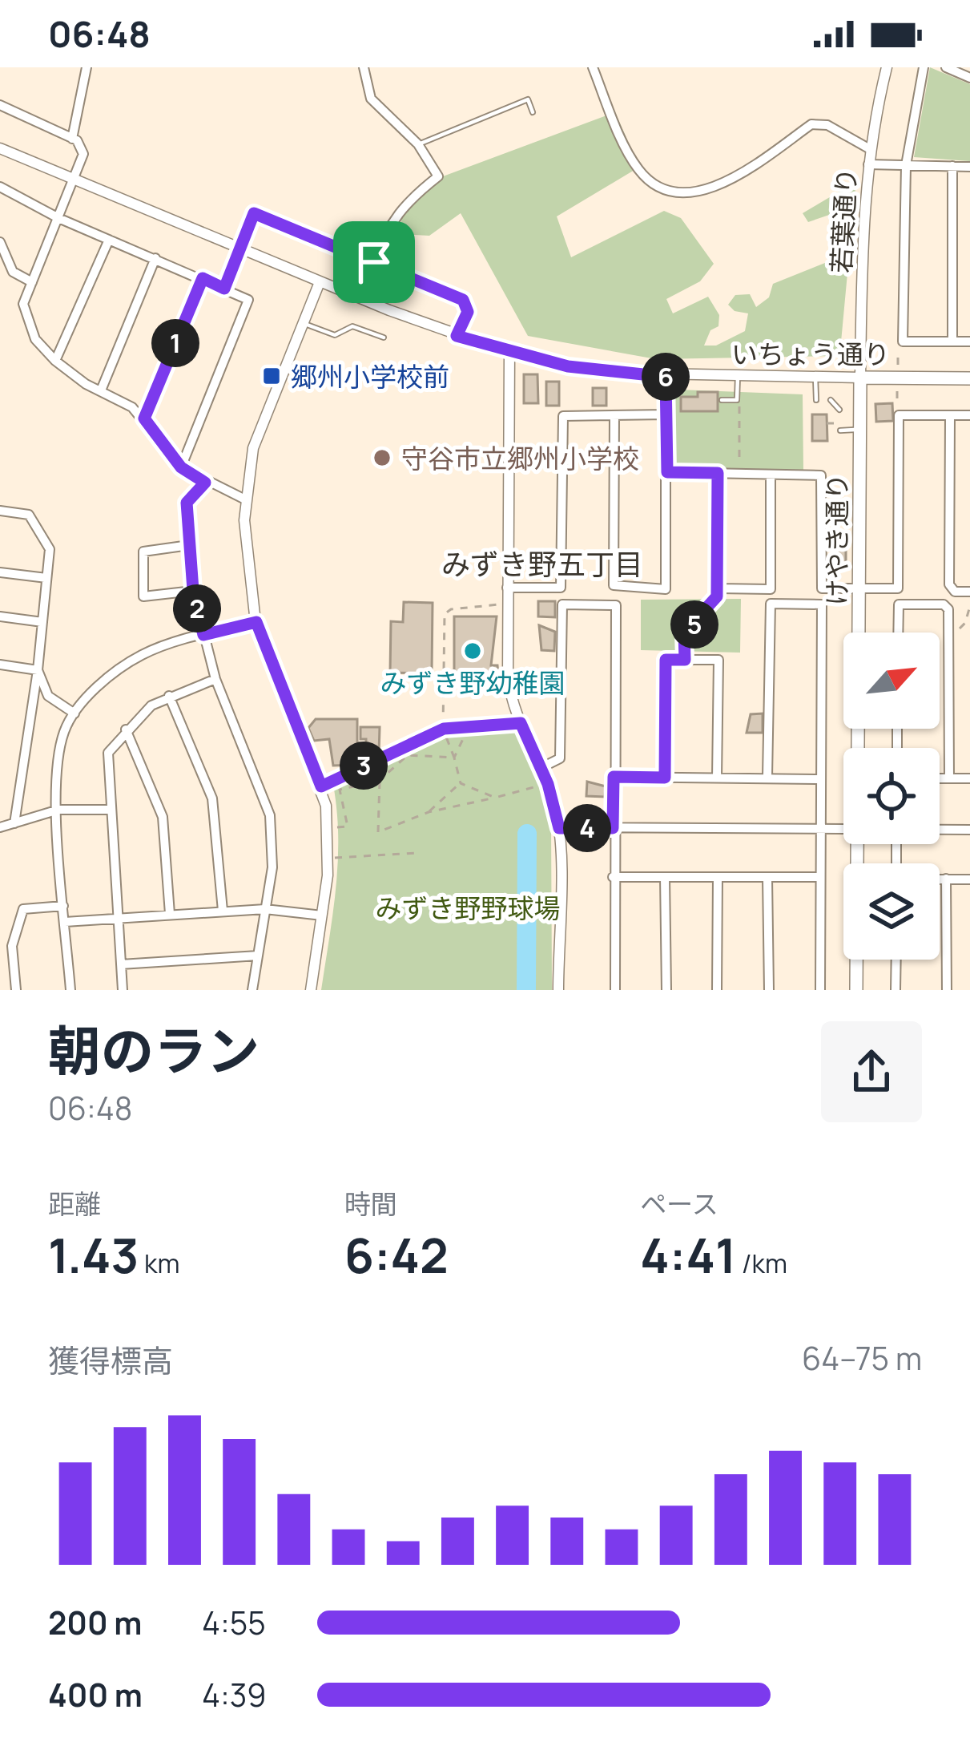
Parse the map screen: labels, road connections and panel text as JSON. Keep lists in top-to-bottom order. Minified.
{"streets":{"main road":["いちょう通り","けやき通り"],"street":["若葉通り"]},"crossings":[["若葉通り","いちょう通り"],["若葉通り","けやき通り"],["いちょう通り","けやき通り"]],"districts":["みずき野五丁目"],"parks":["みずき野野球場"],"places":{"transit":["郷州小学校前"],"other":["守谷市立郷州小学校","みずき野幼稚園"]},"north":"top right","page":{"status":"06:48","pins":["1","6","2","5","3","4"],"heading":["朝のラン","06:48"],"stats":[["距離","1.43 km"],["時間","6:42"],["ペース","4:41 /km"]],"chart":["獲得標高","64–75 m"],"list":[{"name":"200 m","note":"4:55"},{"name":"400 m","note":"4:39"}]}}
